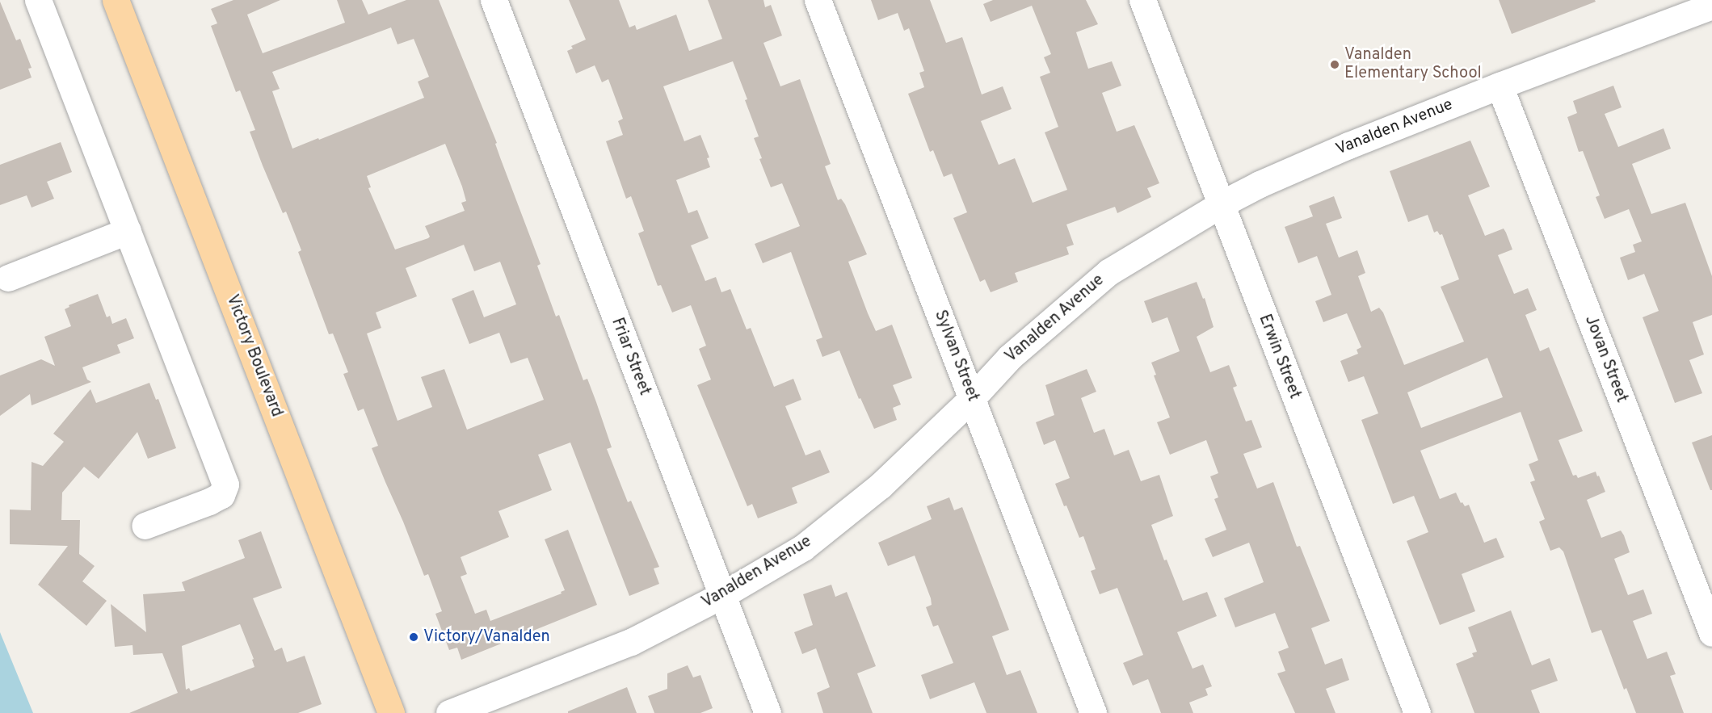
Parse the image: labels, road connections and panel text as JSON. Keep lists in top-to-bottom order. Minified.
{"streets":{"main road":["Victory Boulevard"],"street":["Vanalden Avenue","Sylvan Street","Friar Street","Erwin Street","Jovan Street"]},"crossings":[["Vanalden Avenue","Sylvan Street"],["Vanalden Avenue","Friar Street"],["Vanalden Avenue","Erwin Street"],["Vanalden Avenue","Jovan Street"]],"places":["Vanalden Elementary School","Victory/Vanalden"]}
